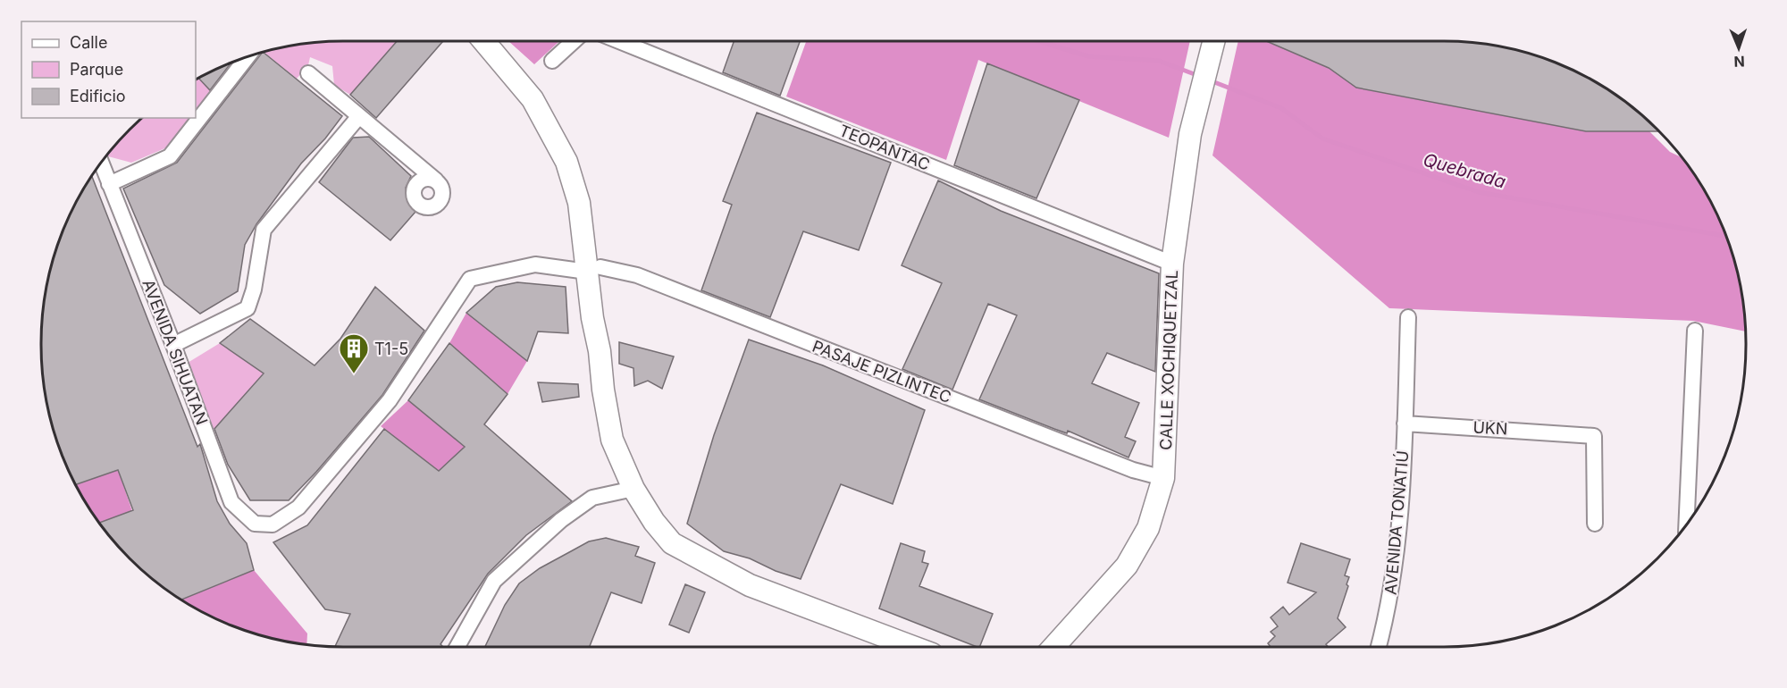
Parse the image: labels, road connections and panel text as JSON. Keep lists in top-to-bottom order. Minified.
{"streets":{"main road":["CALLE XOCHIQUETZAL"],"street":["TEOPANTAC","AVENIDA SIHUATAN","PASAJE PIZLINTEC","UKN","AVENIDA TONATIÚ"]},"crossings":[["TEOPANTAC","CALLE XOCHIQUETZAL"],["AVENIDA SIHUATAN","PASAJE PIZLINTEC"],["CALLE XOCHIQUETZAL","PASAJE PIZLINTEC"],["UKN","AVENIDA TONATIÚ"]],"water":["Quebrada"],"places":{"building":["T1-5"]},"legend":["Calle","Parque","Edificio"],"north":"bottom"}
